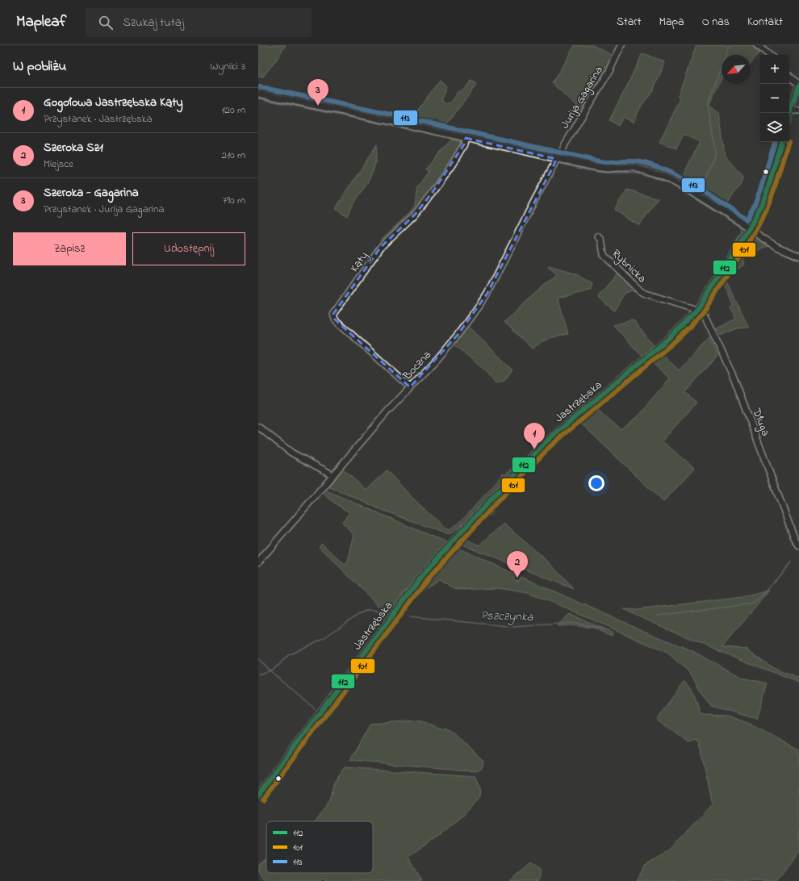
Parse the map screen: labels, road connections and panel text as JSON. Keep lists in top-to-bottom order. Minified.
{"streets":{"street":["Jurija Gagarina","Kąty","Rybnicka","Boczna","Jastrzębska","Długa"]},"crossings":[["Jurija Gagarina","Boczna"],["Kąty","Boczna"],["Rybnicka","Jastrzębska"],["Rybnicka","Długa"],["Jastrzębska","Długa"]],"water":["Pszczynka"],"lines":["transit line 112","transit line 113","transit line 101"],"legend":["112","101","113"],"north":"bottom left","page":{"header":"Mapleaf","search":"Szukaj tutaj","nav":["Start","Mapa","O nas","Kontakt"],"heading":["W pobliżu","Wyniki: 3"],"map_buttons":["+","−"],"pins":["3","1","2"],"list":[{"mark":"1","name":"Gogołowa Jastrzębska Kąty","note":"Przystanek · Jastrzębska","value":"120 m"},{"mark":"2","name":"Szeroka Sz1","note":"Miejsce","value":"210 m"},{"mark":"3","name":"Szeroka - Gagarina","note":"Przystanek · Jurija Gagarina","value":"790 m"}],"buttons":["Zapisz","Udostępnij"]}}
